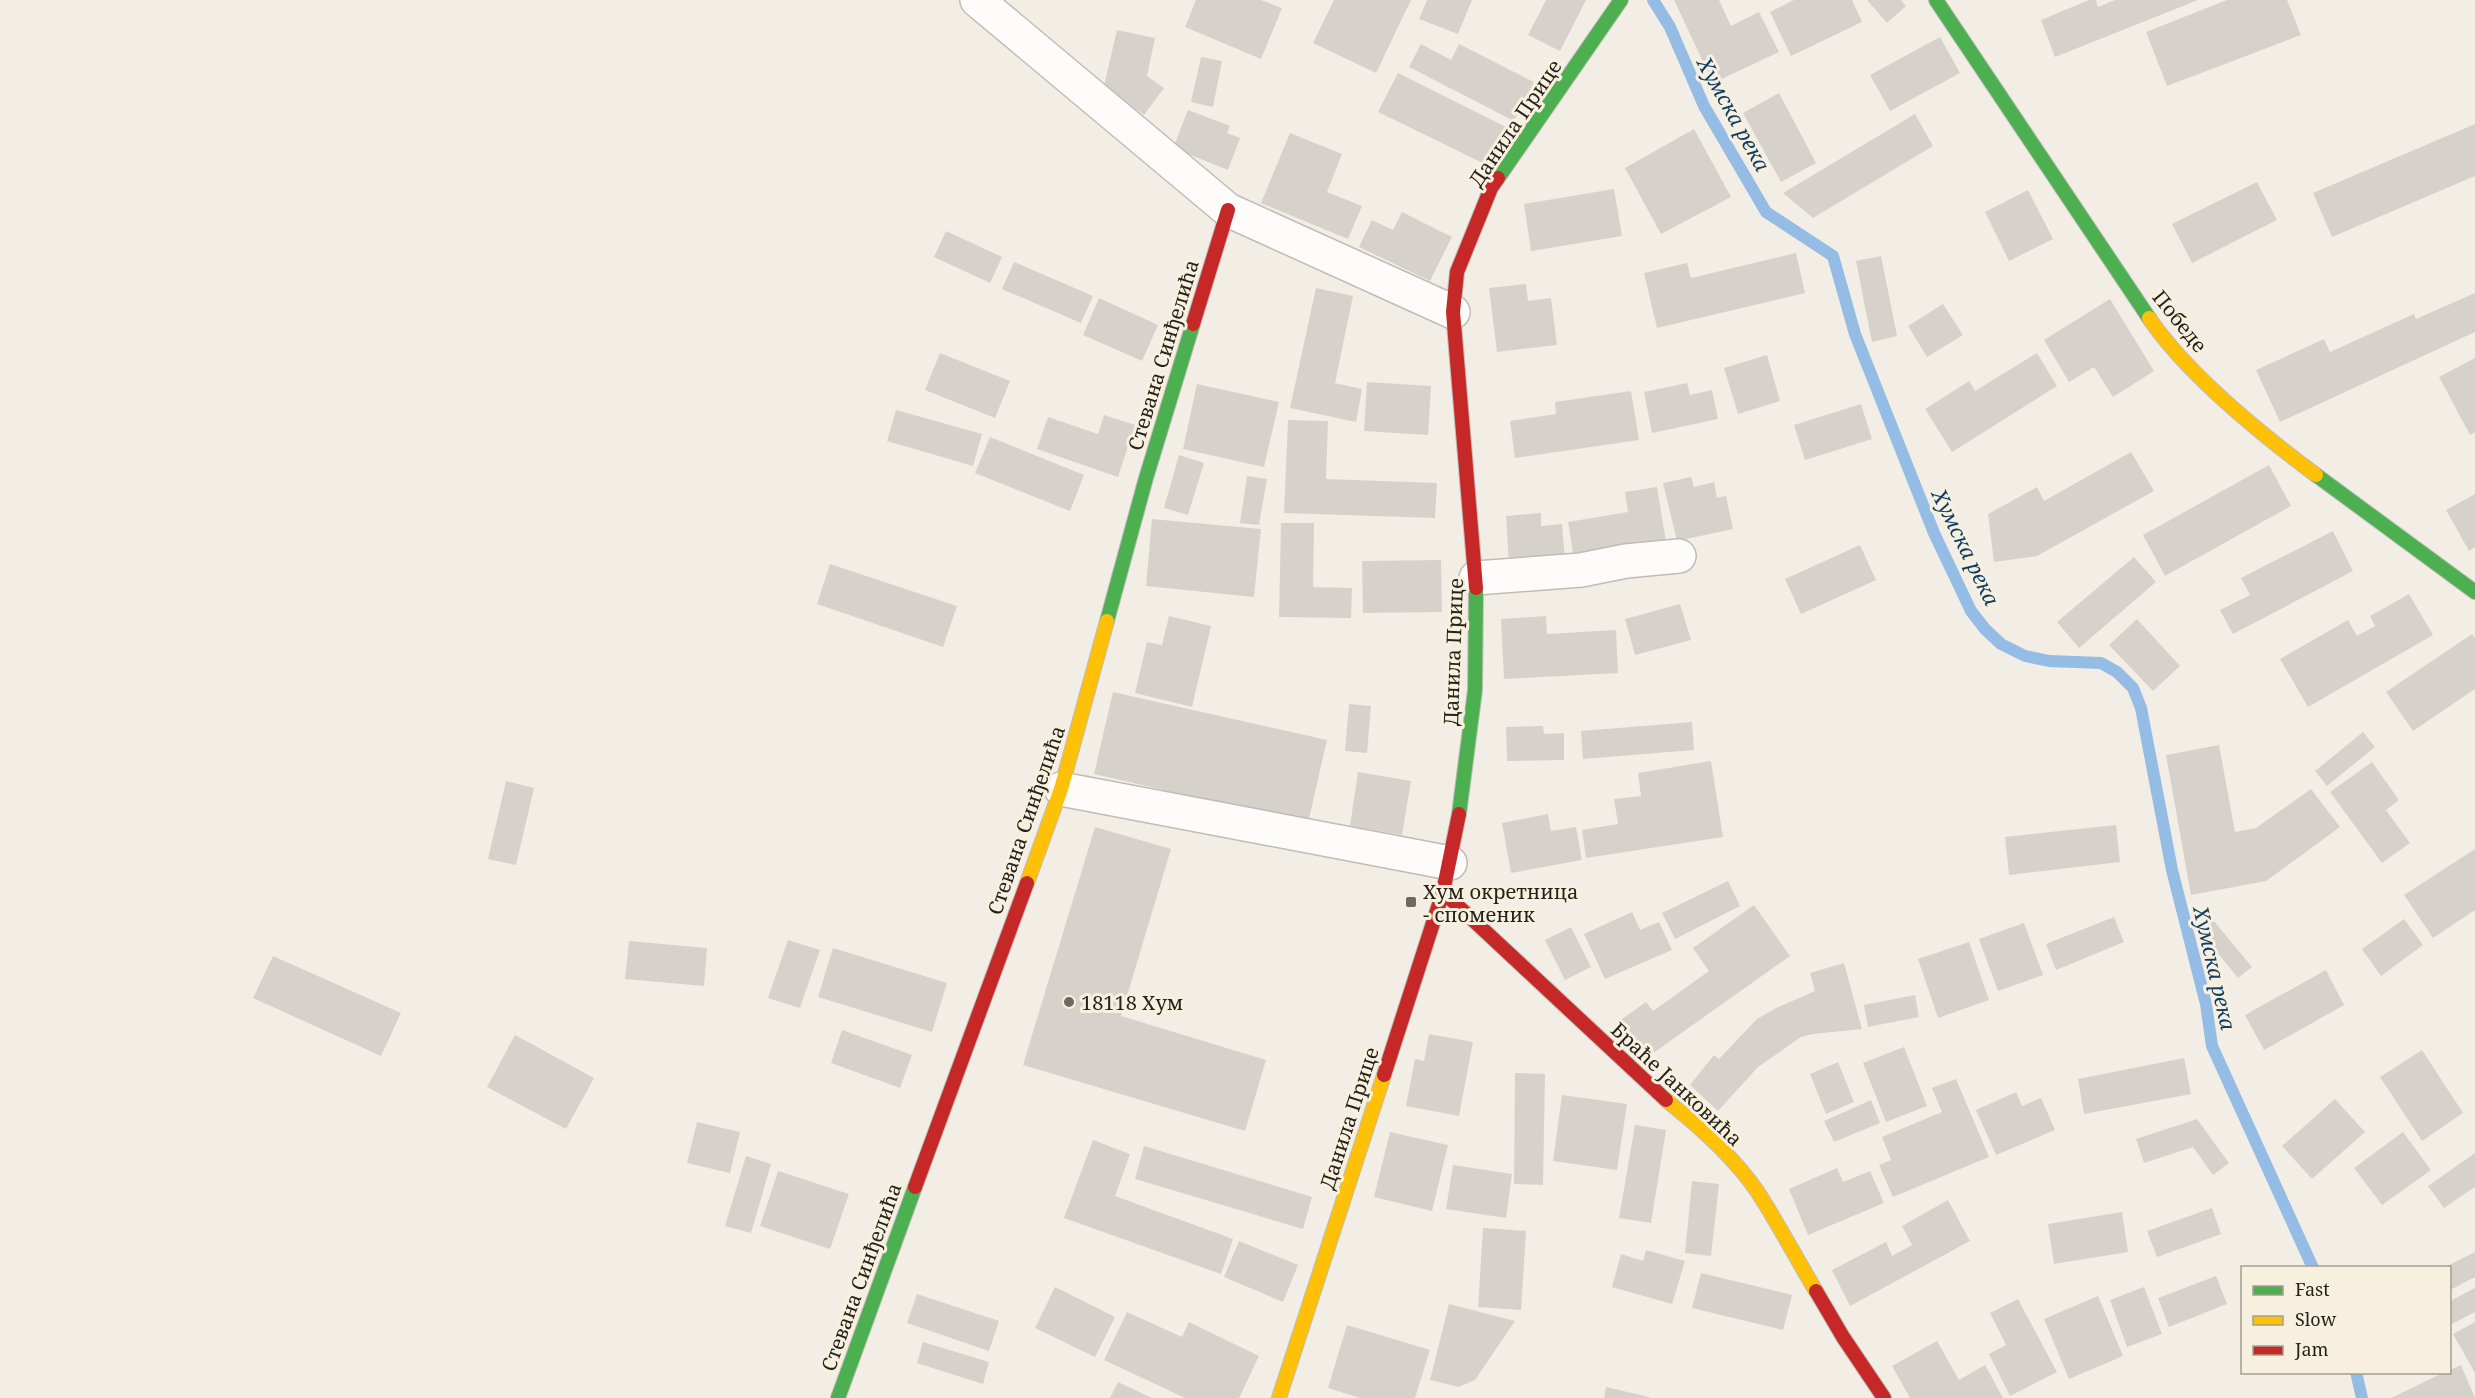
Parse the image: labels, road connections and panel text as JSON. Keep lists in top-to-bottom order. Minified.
{"streets":{"street":["Данила Прице","Победе","Стевана Синђелића","Браће Јанковића"]},"crossings":[["Данила Прице","Браће Јанковића"]],"water":["Хумска река"],"places":{"transit":["Хум окретница - споменик"],"other":["18118 Хум"]},"legend":["Fast","Slow","Jam"]}
